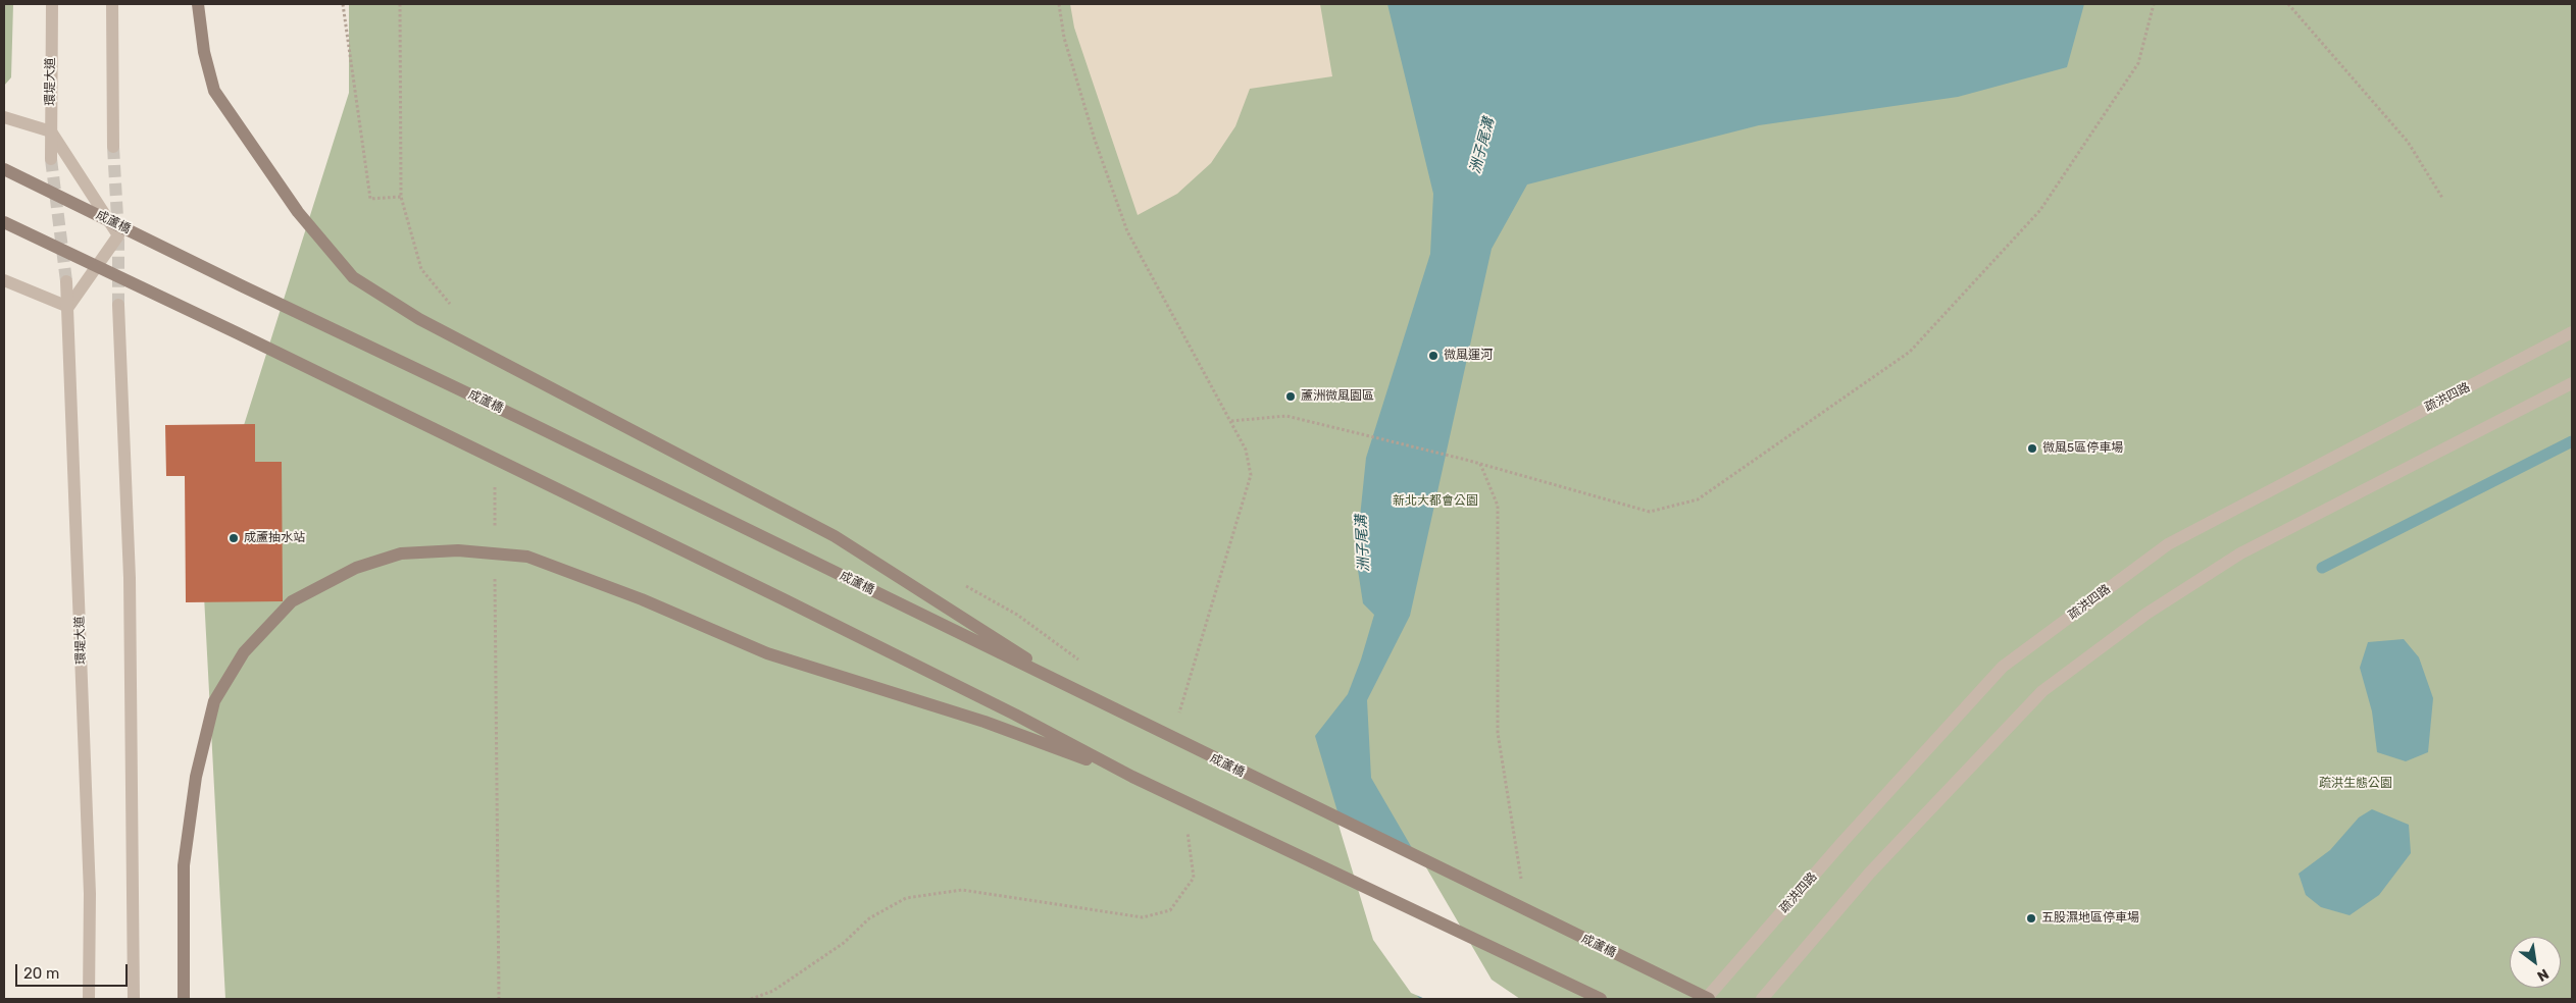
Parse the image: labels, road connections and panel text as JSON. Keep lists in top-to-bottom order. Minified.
{"streets":{"main road":["成蘆橋"],"street":["環堤大道","疏洪四路"]},"crossings":[["成蘆橋","疏洪四路"]],"water":["洲子尾溝"],"parks":["新北大都會公園","疏洪生態公園"],"places":["微風運河","蘆洲微風園區","微風5區停車場","成蘆抽水站","五股濕地區停車場"],"scale_bar":"20 m","north":"bottom right"}
